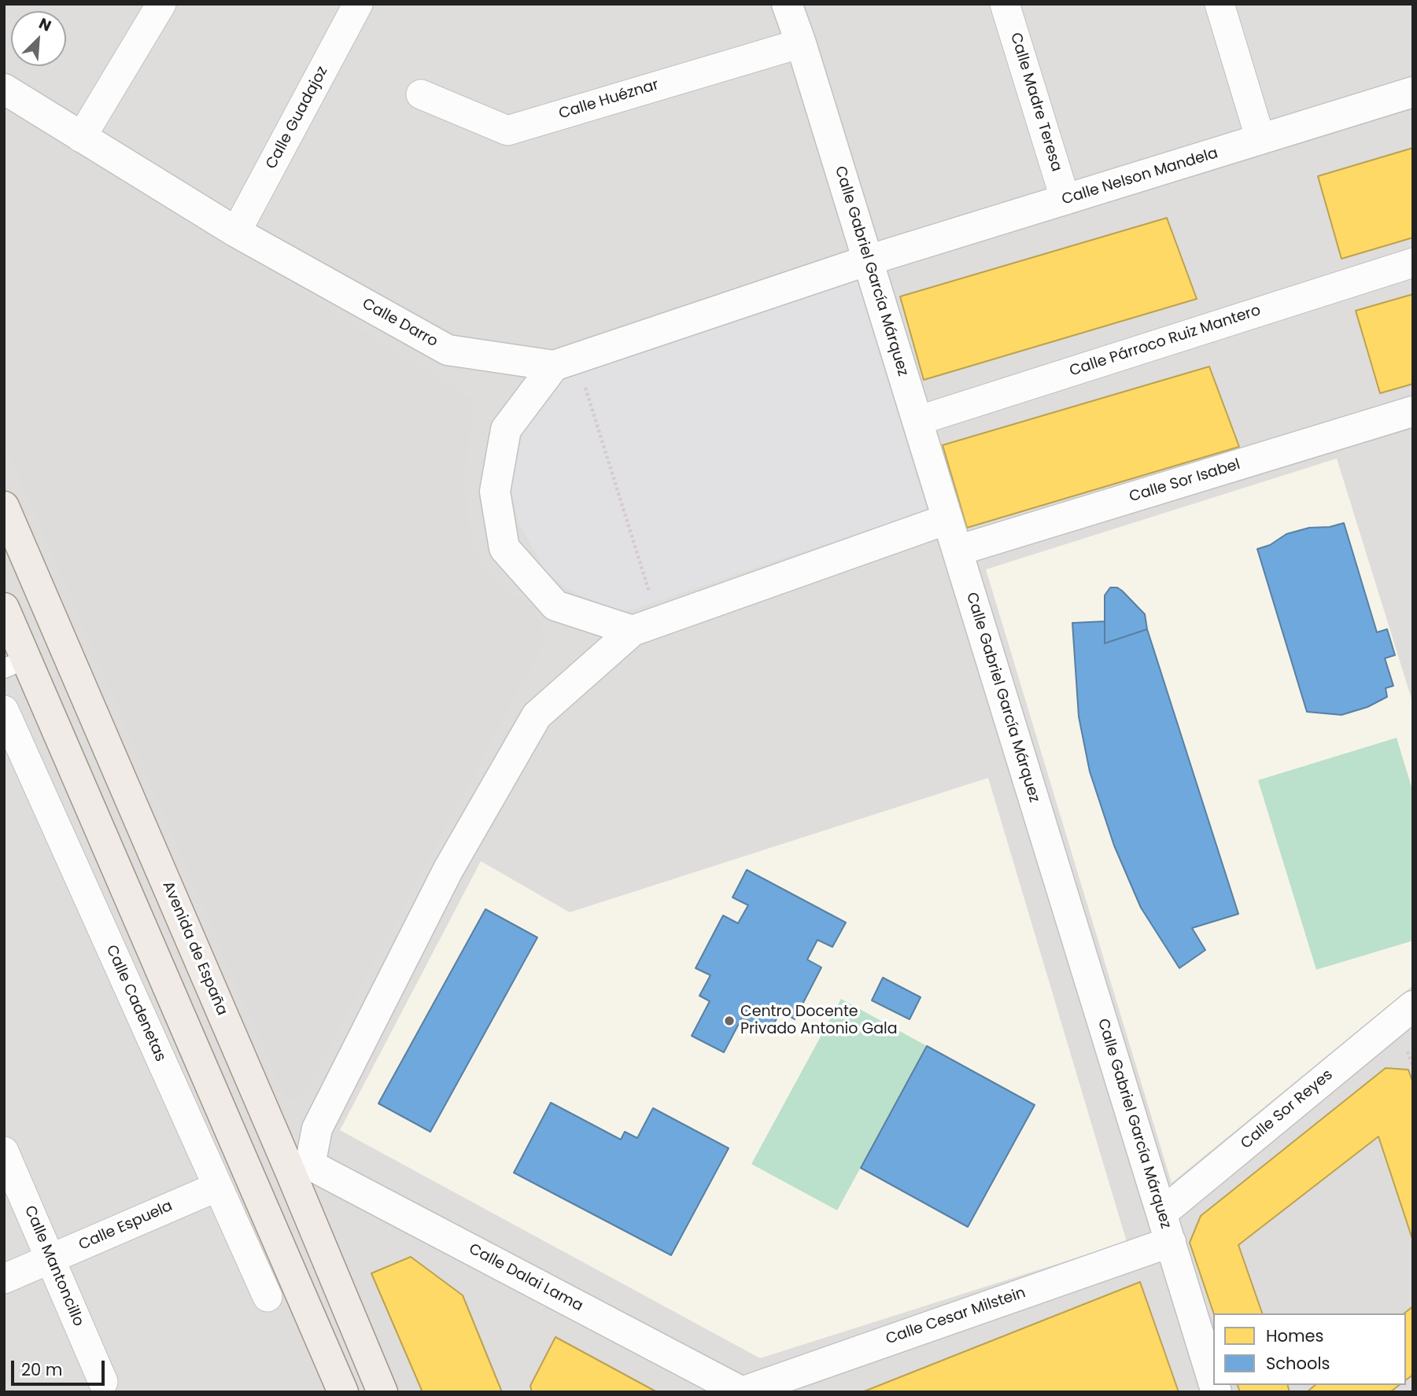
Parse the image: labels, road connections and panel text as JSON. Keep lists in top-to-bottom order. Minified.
{"streets":{"main road":["Avenida de España"],"street":["Calle Huéznar","Calle Madre Teresa","Calle Guadajoz","Calle Nelson Mandela","Calle Gabriel García Márquez","Calle Darro","Calle Párroco Ruiz Mantero","Calle Sor Isabel","Calle Cadenetas","Calle Sor Reyes","Calle Espuela","Calle Mantoncillo","Calle Dalai Lama","Calle Cesar Milstein"]},"crossings":[["Calle Huéznar","Calle Gabriel García Márquez"],["Calle Madre Teresa","Calle Nelson Mandela"],["Calle Guadajoz","Calle Darro"],["Calle Nelson Mandela","Calle Gabriel García Márquez"],["Calle Nelson Mandela","Calle Darro"],["Calle Gabriel García Márquez","Calle Darro"],["Calle Gabriel García Márquez","Calle Párroco Ruiz Mantero"],["Calle Gabriel García Márquez","Calle Sor Isabel"],["Calle Gabriel García Márquez","Calle Sor Reyes"],["Calle Gabriel García Márquez","Calle Cesar Milstein"],["Avenida de España","Calle Dalai Lama"],["Calle Cadenetas","Calle Espuela"],["Calle Espuela","Calle Mantoncillo"],["Calle Dalai Lama","Calle Cesar Milstein"]],"places":["Centro Docente Privado Antonio Gala"],"legend":["Homes","Schools"],"scale_bar":"20 m","north":"top right"}
